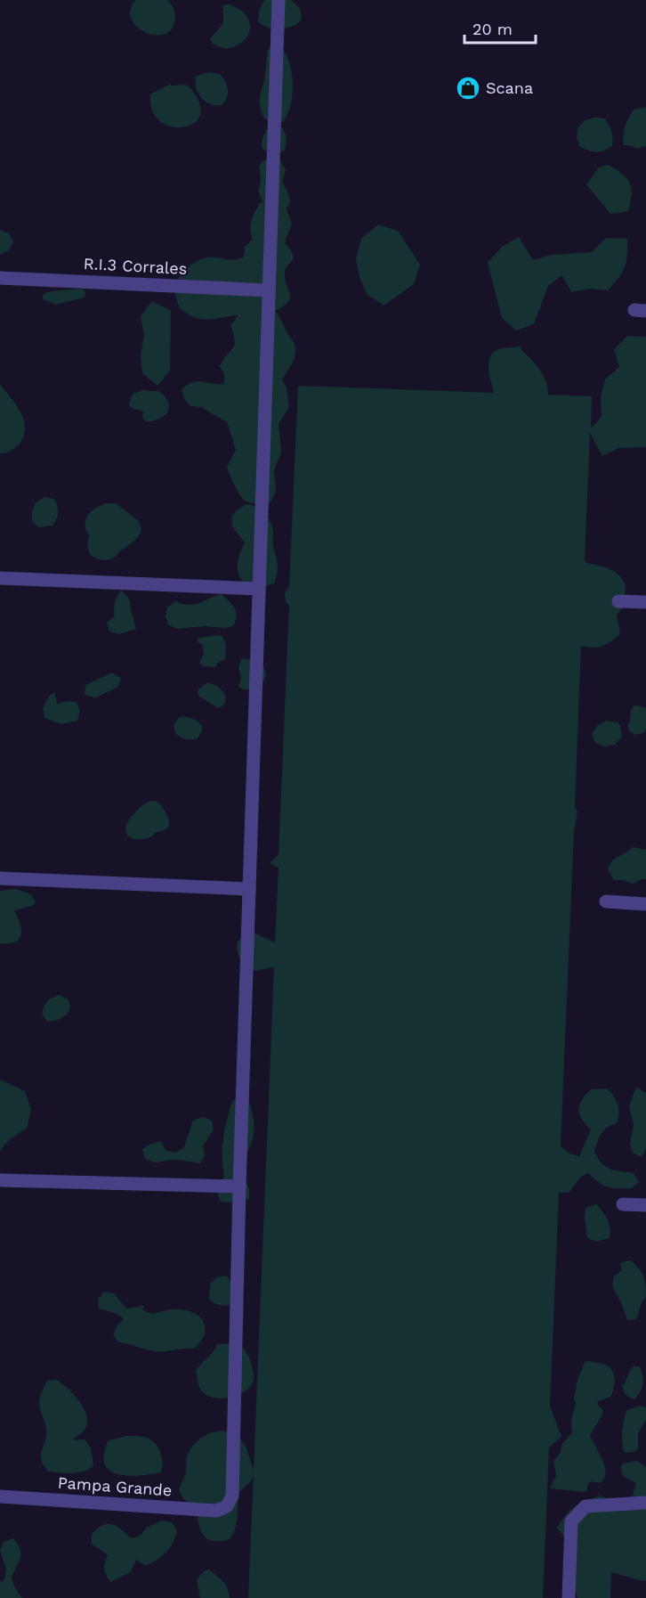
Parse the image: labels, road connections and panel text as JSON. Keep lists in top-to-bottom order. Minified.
{"streets":{"street":["R.I.3 Corrales","Pampa Grande"]},"places":{"shop":["Scana"]},"scale_bar":"20 m"}
